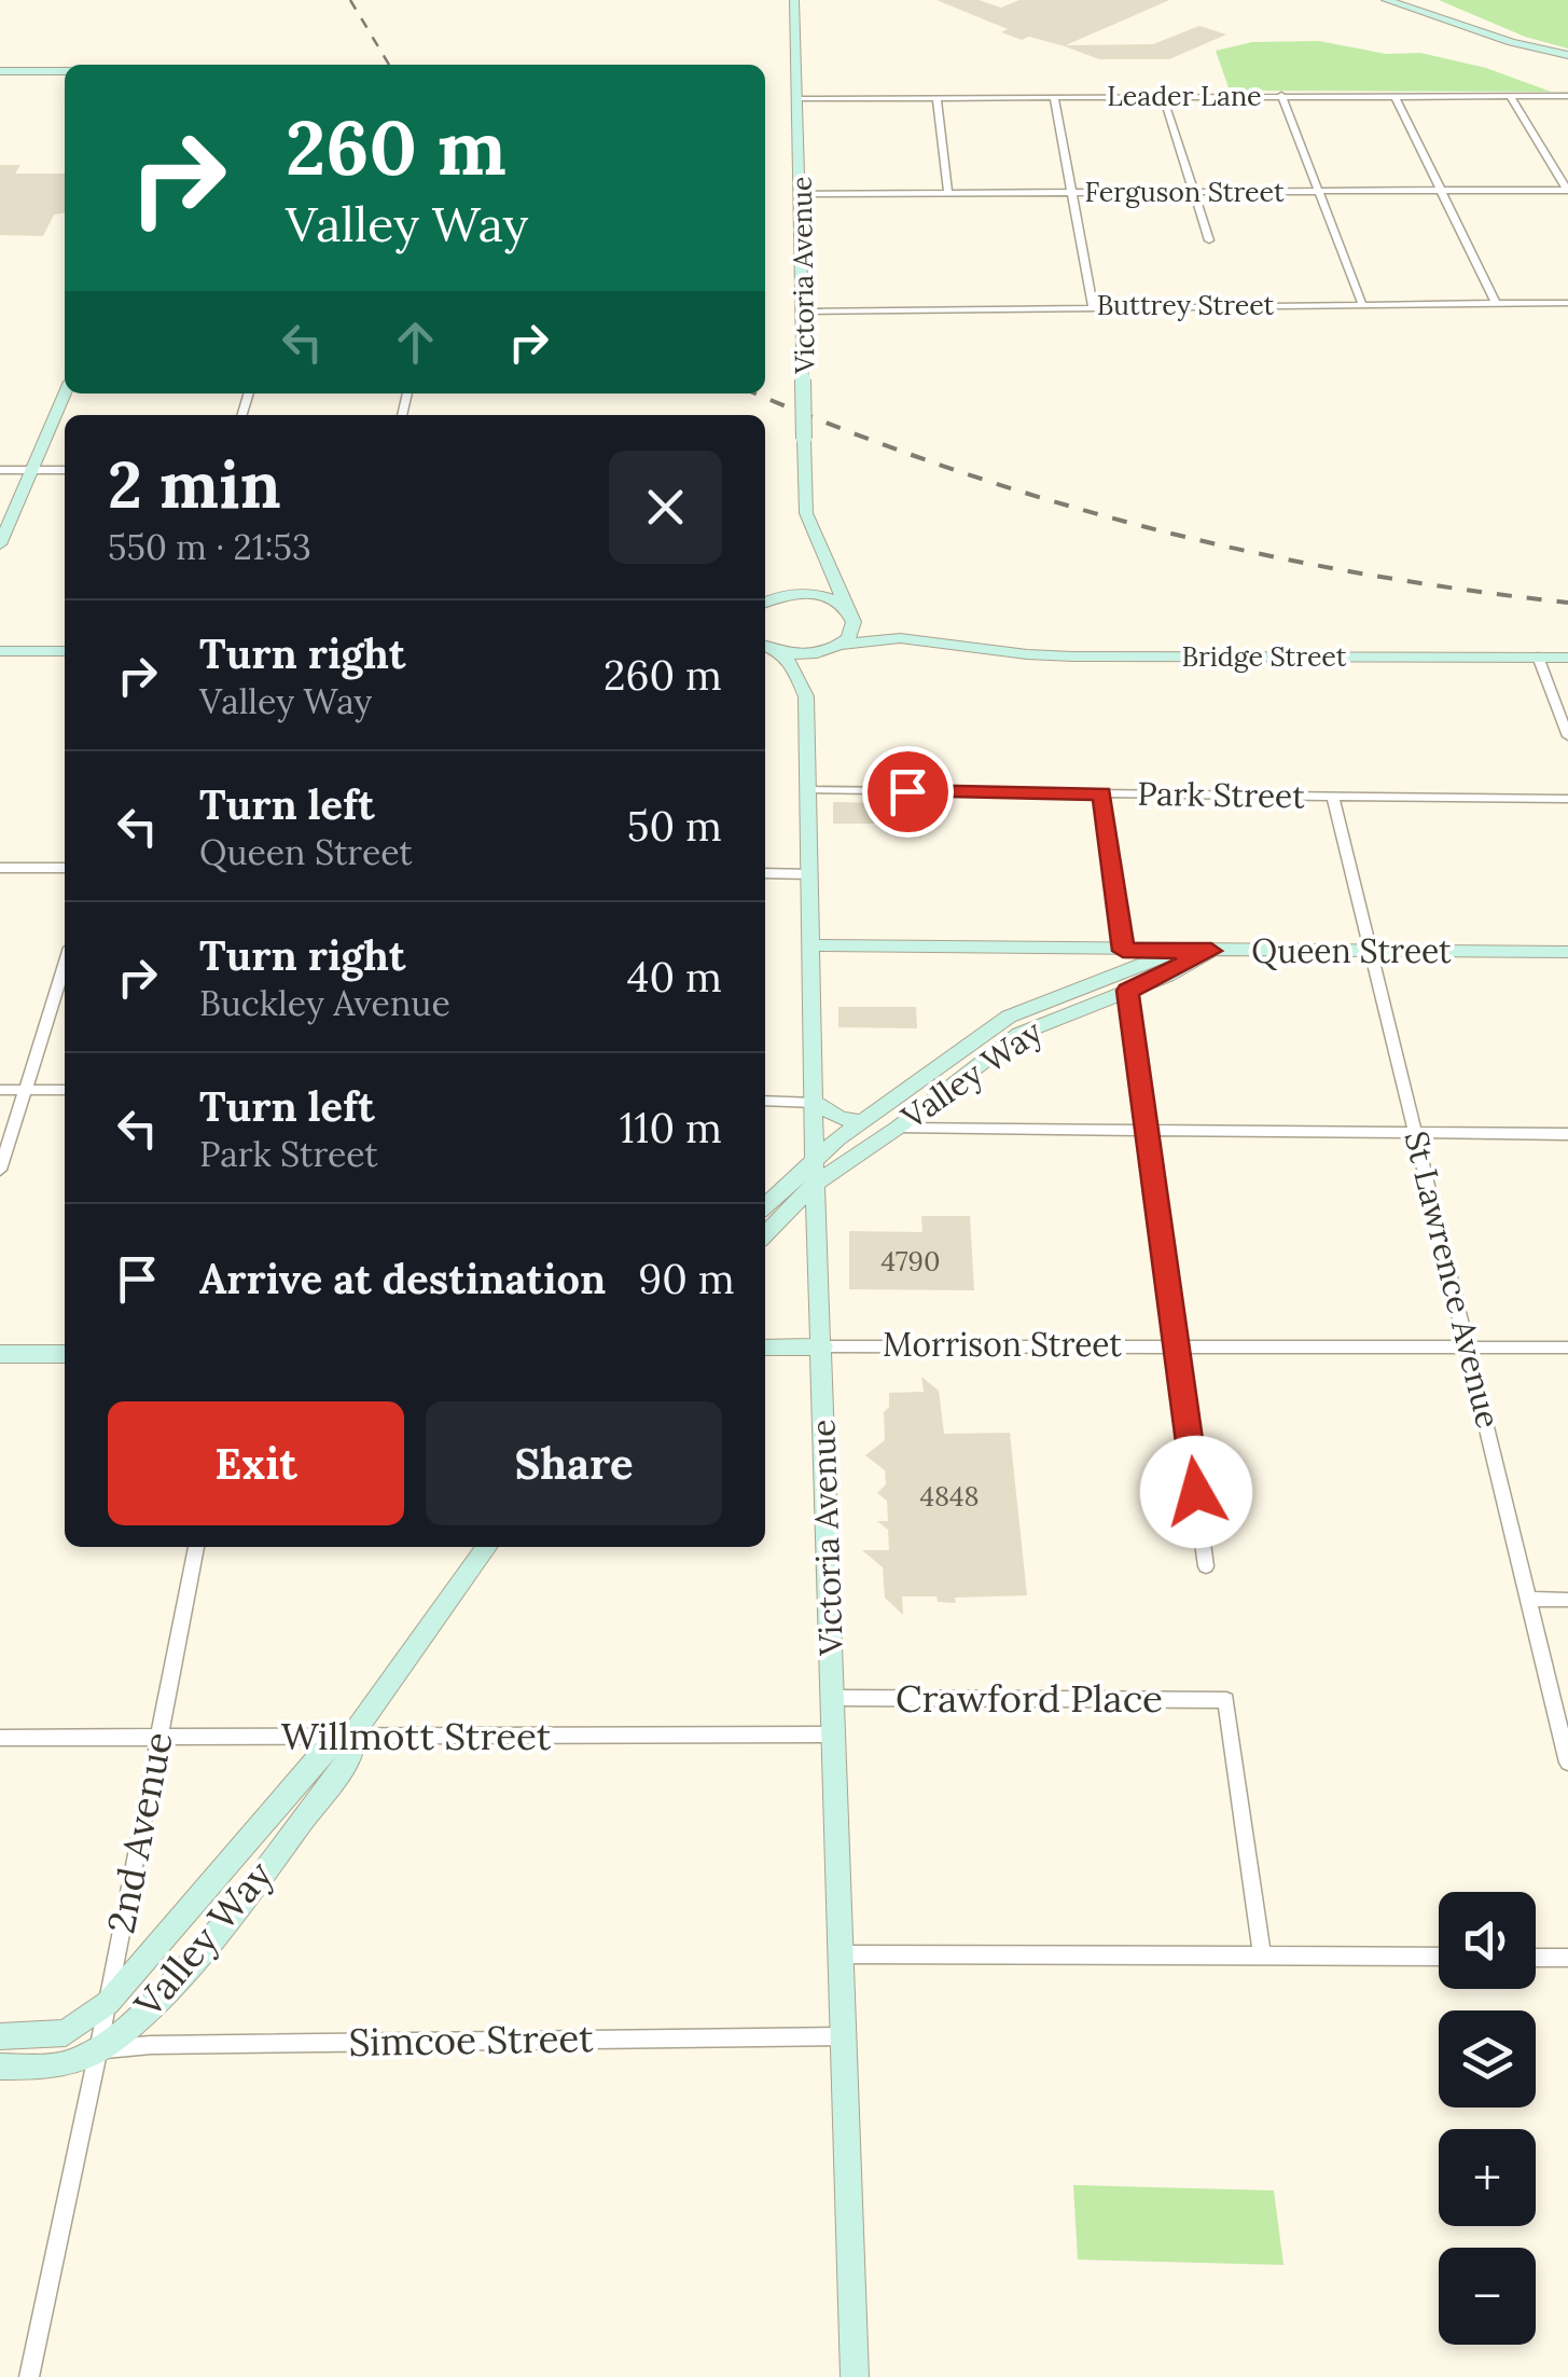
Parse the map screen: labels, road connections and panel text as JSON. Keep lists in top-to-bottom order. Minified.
{"streets":{"main road":["Victoria Avenue","Bridge Street","Queen Street","Valley Way","Morrison Street"],"street":["Leader Lane","Ferguson Street","Buttrey Street","Park Street","St Lawrence Avenue","Crawford Place","Willmott Street","2nd Avenue","Simcoe Street"]},"crossings":[["Leader Lane","Victoria Avenue"],["Ferguson Street","Victoria Avenue"],["Victoria Avenue","Buttrey Street"],["Victoria Avenue","Bridge Street"],["Victoria Avenue","Park Street"],["Victoria Avenue","Queen Street"],["Victoria Avenue","Valley Way"],["Victoria Avenue","Morrison Street"],["Victoria Avenue","Crawford Place"],["Victoria Avenue","Willmott Street"],["Victoria Avenue","Simcoe Street"],["Park Street","St Lawrence Avenue"],["Queen Street","Valley Way"],["Queen Street","St Lawrence Avenue"],["Valley Way","Willmott Street"],["Valley Way","2nd Avenue"],["Valley Way","Simcoe Street"],["St Lawrence Avenue","Morrison Street"],["Willmott Street","2nd Avenue"],["2nd Avenue","Simcoe Street"]],"house_numbers":["4790","4848"],"page":{"turn":["260 m","Valley Way"],"heading":["2 min","550 m · 21:53"],"list":[{"name":"Turn right","note":"Valley Way","value":"260 m"},{"name":"Turn left","note":"Queen Street","value":"50 m"},{"name":"Turn right","note":"Buckley Avenue","value":"40 m"},{"name":"Turn left","note":"Park Street","value":"110 m"},{"name":"Arrive at destination","value":"90 m"}],"buttons":["Exit","Share"],"map_buttons":["+","−"]}}
